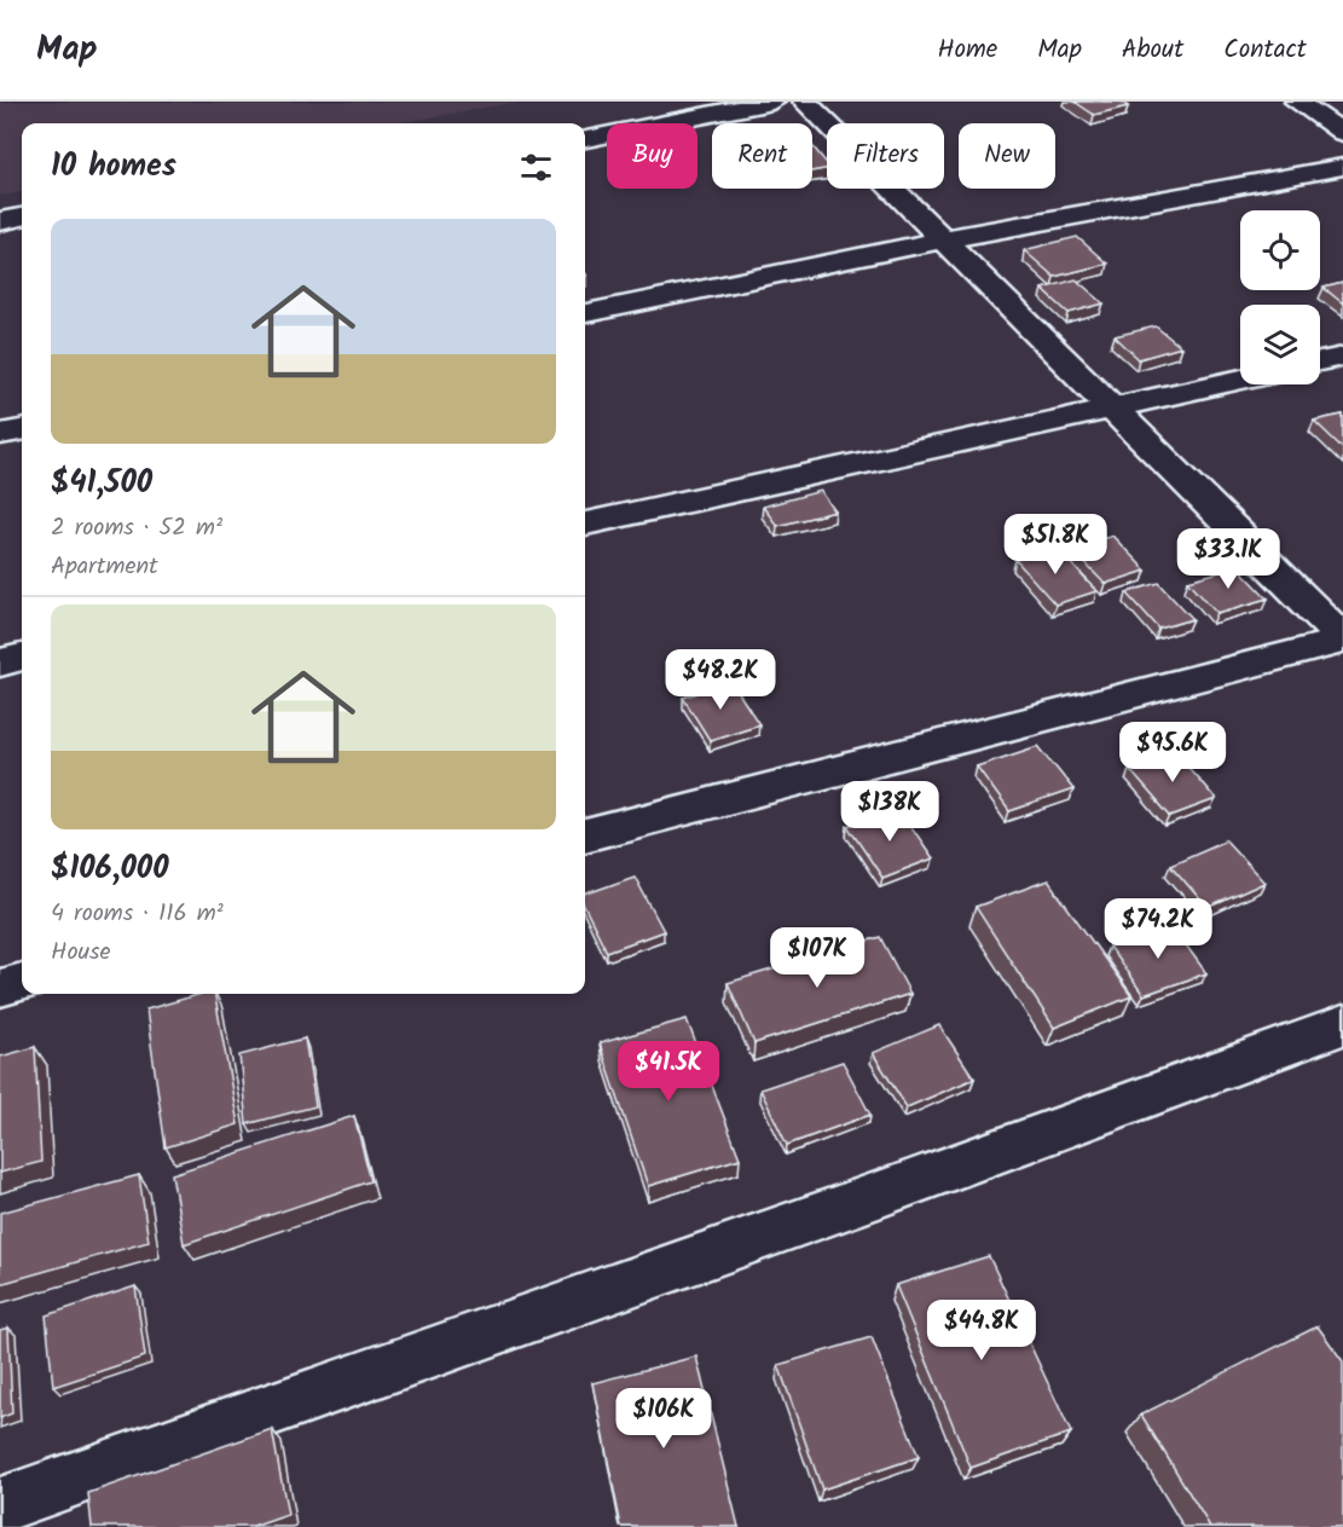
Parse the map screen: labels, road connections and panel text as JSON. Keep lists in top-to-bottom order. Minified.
{"page":{"header":"Map","nav":["Home","Map","About","Contact"],"chip":["Buy","Rent","Filters","New"],"heading":"10 homes","list":[{"name":"$41,500","note":"2 rooms · 52 m² · Apartment"},{"name":"$106,000","note":"4 rooms · 116 m² · House"}],"price":["$51.8K","$33.1K","$48.2K","$95.6K","$138K","$74.2K","$107K","$41.5K","$44.8K","$106K"]}}
